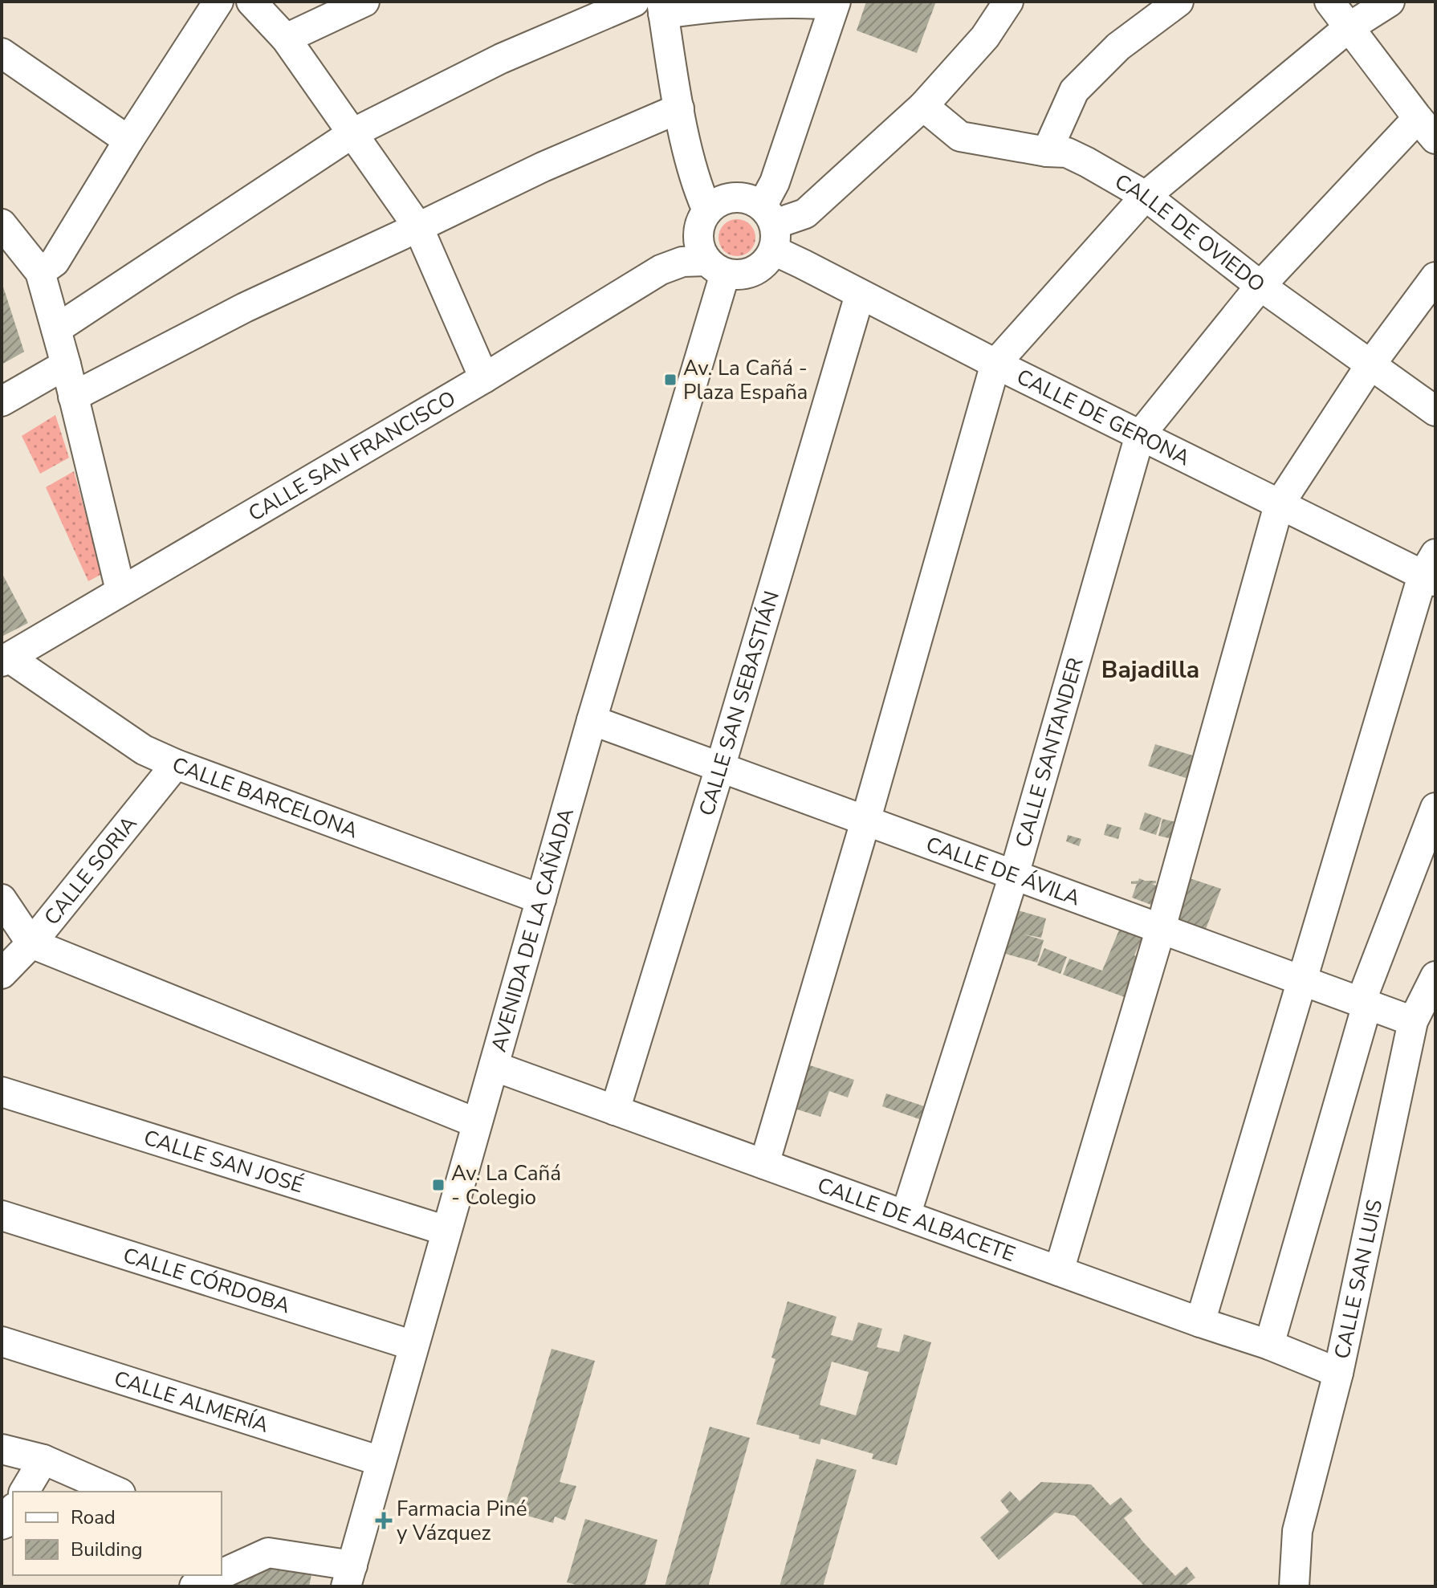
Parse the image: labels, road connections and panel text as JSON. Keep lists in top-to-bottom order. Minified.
{"streets":{"street":["CALLE DE OVIEDO","CALLE DE GERONA","CALLE SAN FRANCISCO","CALLE SAN SEBASTIÁN","CALLE SANTANDER","CALLE BARCELONA","CALLE SORIA","CALLE DE ÁVILA","AVENIDA DE LA CAÑADA","CALLE SAN JOSÉ","CALLE DE ALBACETE","CALLE SAN LUIS","CALLE CÓRDOBA","CALLE ALMERÍA"]},"crossings":[["CALLE DE GERONA","CALLE SAN FRANCISCO"],["CALLE DE GERONA","CALLE SAN SEBASTIÁN"],["CALLE DE GERONA","CALLE SANTANDER"],["CALLE DE GERONA","AVENIDA DE LA CAÑADA"],["CALLE SAN FRANCISCO","CALLE BARCELONA"],["CALLE SAN FRANCISCO","AVENIDA DE LA CAÑADA"],["CALLE SAN SEBASTIÁN","CALLE DE ÁVILA"],["CALLE SAN SEBASTIÁN","CALLE DE ALBACETE"],["CALLE SANTANDER","CALLE DE ÁVILA"],["CALLE SANTANDER","CALLE DE ALBACETE"],["CALLE BARCELONA","CALLE SORIA"],["CALLE BARCELONA","AVENIDA DE LA CAÑADA"],["CALLE DE ÁVILA","AVENIDA DE LA CAÑADA"],["CALLE DE ÁVILA","CALLE SAN LUIS"],["AVENIDA DE LA CAÑADA","CALLE SAN JOSÉ"],["AVENIDA DE LA CAÑADA","CALLE DE ALBACETE"],["AVENIDA DE LA CAÑADA","CALLE CÓRDOBA"],["AVENIDA DE LA CAÑADA","CALLE ALMERÍA"],["CALLE DE ALBACETE","CALLE SAN LUIS"]],"districts":["Bajadilla"],"places":{"transit":["Av. La Cañá - Plaza España","Av. La Cañá - Colegio"],"health":["Farmacia Piné y Vázquez"]},"legend":["Road","Building"]}
